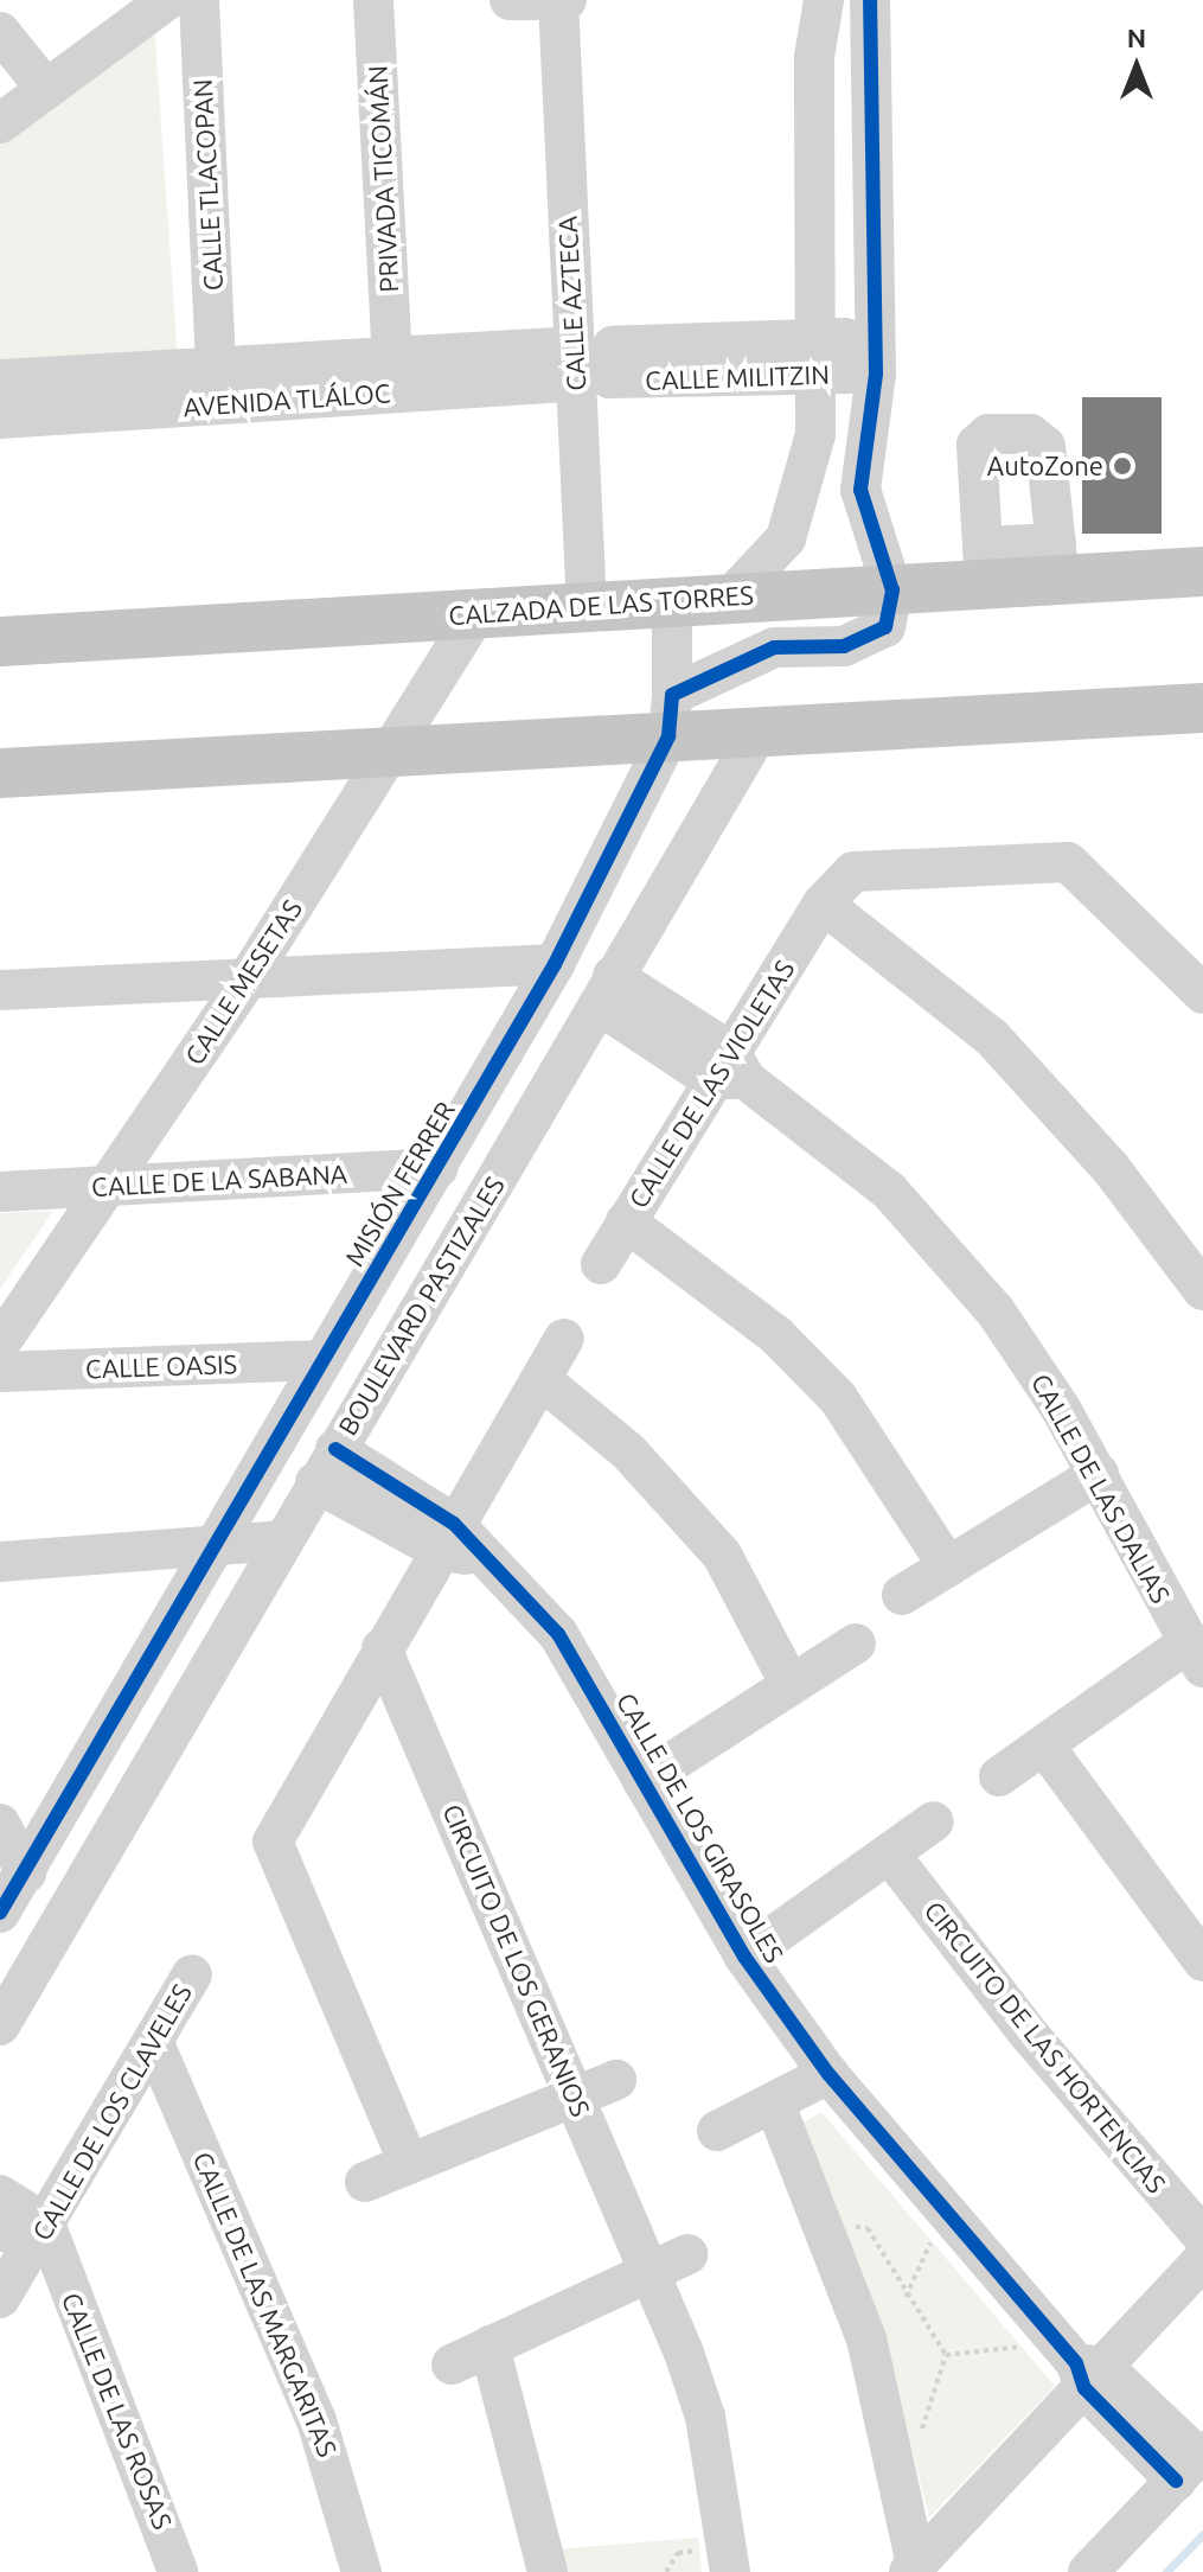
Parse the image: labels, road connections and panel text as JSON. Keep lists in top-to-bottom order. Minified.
{"streets":{"main road":["CALZADA DE LAS TORRES"],"street":["PRIVADA TICOMÁN","CALLE TLACOPAN","CALLE AZTECA","CALLE MILITZIN","AVENIDA TLÁLOC","CALLE MESETAS","CALLE DE LAS VIOLETAS","CALLE DE LA SABANA","MISIÓN FERRER","BOULEVARD PASTIZALES","CALLE OASIS","CALLE DE LAS DALIAS","CALLE DE LOS GIRASOLES","CIRCUITO DE LOS GERANIOS","CIRCUITO DE LAS HORTENCIAS","CALLE DE LOS CLAVELES","CALLE DE LAS MARGARITAS","CALLE DE LAS ROSAS"]},"crossings":[["PRIVADA TICOMÁN","AVENIDA TLÁLOC"],["CALLE TLACOPAN","AVENIDA TLÁLOC"],["CALLE AZTECA","AVENIDA TLÁLOC"],["CALLE AZTECA","CALZADA DE LAS TORRES"],["CALZADA DE LAS TORRES","CALLE MESETAS"],["CALLE MESETAS","CALLE DE LA SABANA"],["CALLE DE LAS VIOLETAS","CALLE DE LAS DALIAS"],["CALLE DE LA SABANA","MISIÓN FERRER"],["MISIÓN FERRER","CALLE OASIS"],["BOULEVARD PASTIZALES","CALLE DE LAS DALIAS"],["BOULEVARD PASTIZALES","CALLE DE LOS GIRASOLES"],["CALLE DE LOS CLAVELES","CALLE DE LAS MARGARITAS"],["CALLE DE LOS CLAVELES","CALLE DE LAS ROSAS"]],"places":["AutoZone"],"north":"top"}
